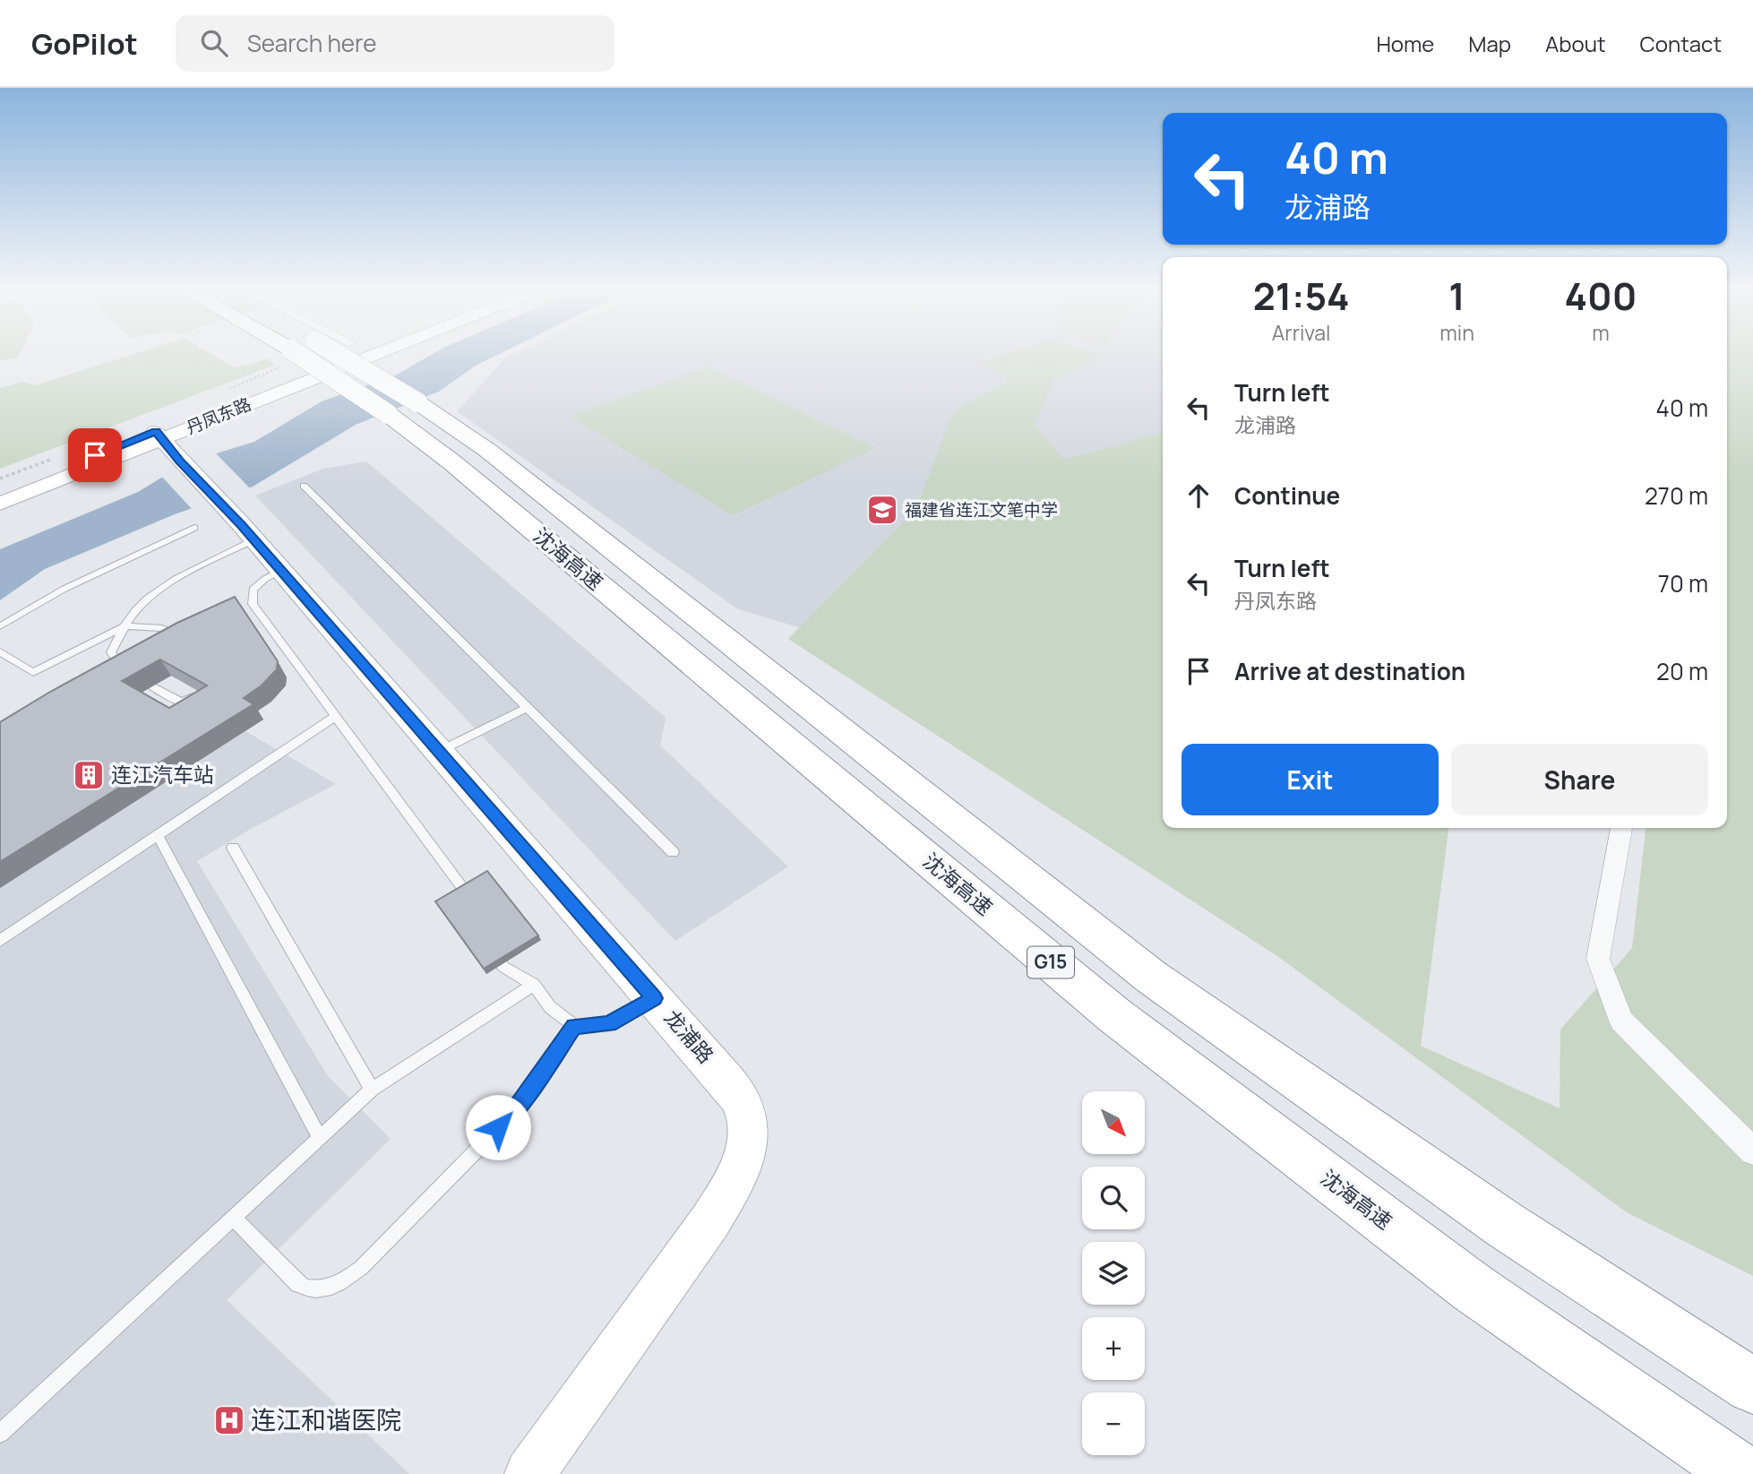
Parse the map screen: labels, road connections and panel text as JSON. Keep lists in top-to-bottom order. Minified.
{"streets":{"highway":["沈海高速","G15"],"main road":["丹凤东路","龙浦路"]},"crossings":[["丹凤东路","龙浦路"]],"places":{"school or university":["福建省连江文笔中学"],"building":["连江汽车站"],"hospital":["连江和谐医院"]},"north":"bottom right","page":{"header":"GoPilot","search":"Search here","nav":["Home","Map","About","Contact"],"turn":["40 m","龙浦路"],"eta":["21:54","Arrival","1","min","400","m"],"list":[{"name":"Turn left","note":"龙浦路","value":"40 m"},{"name":"Continue","value":"270 m"},{"name":"Turn left","note":"丹凤东路","value":"70 m"},{"name":"Arrive at destination","value":"20 m"}],"buttons":["Exit","Share"],"map_buttons":["+","−"]}}
